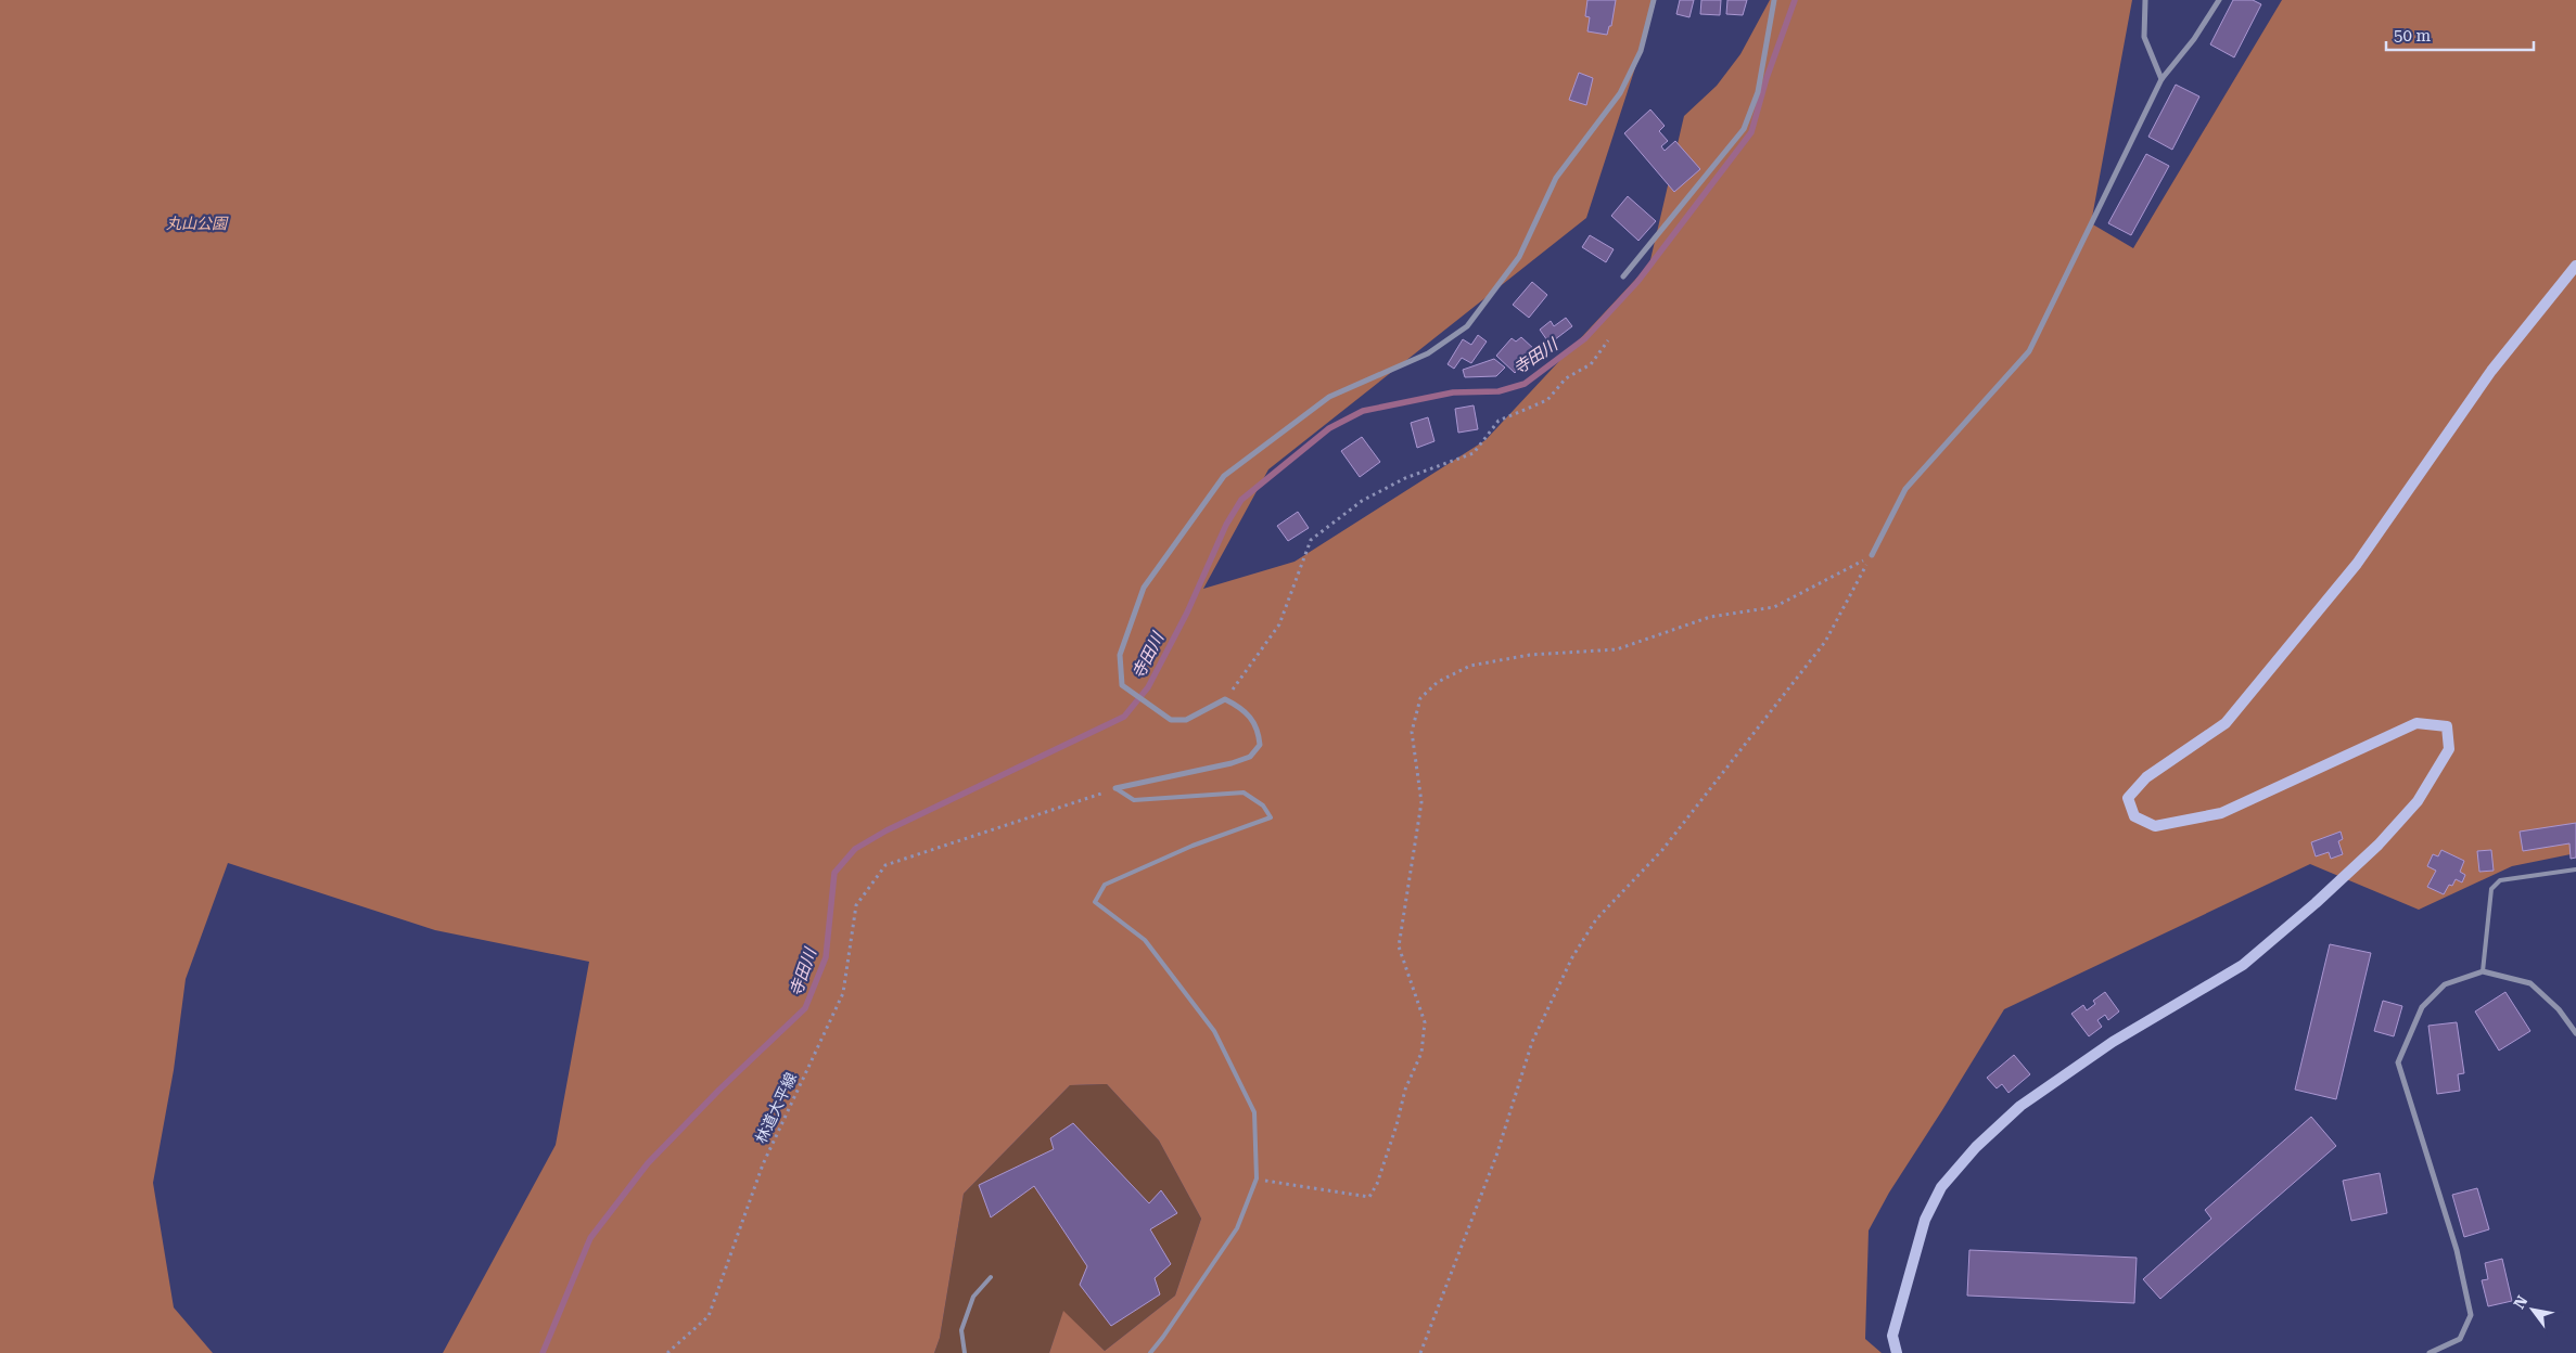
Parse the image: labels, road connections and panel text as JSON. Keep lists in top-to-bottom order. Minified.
{"streets":{"path":["林道大平線"]},"water":["寺田川"],"parks":["丸山公園"],"scale_bar":"50 m","north":"top left"}
